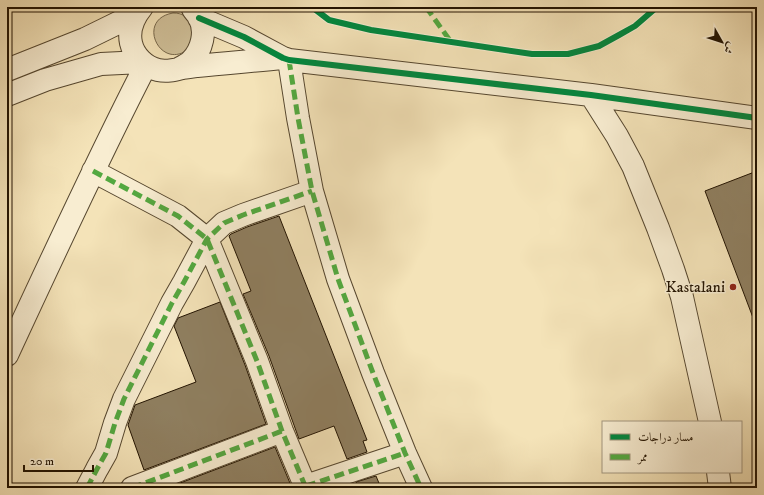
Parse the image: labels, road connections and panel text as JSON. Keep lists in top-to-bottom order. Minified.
{"places":["Kastalani"],"legend":["مسار دراجات","ممر"],"scale_bar":"20 m","north":"bottom right"}
